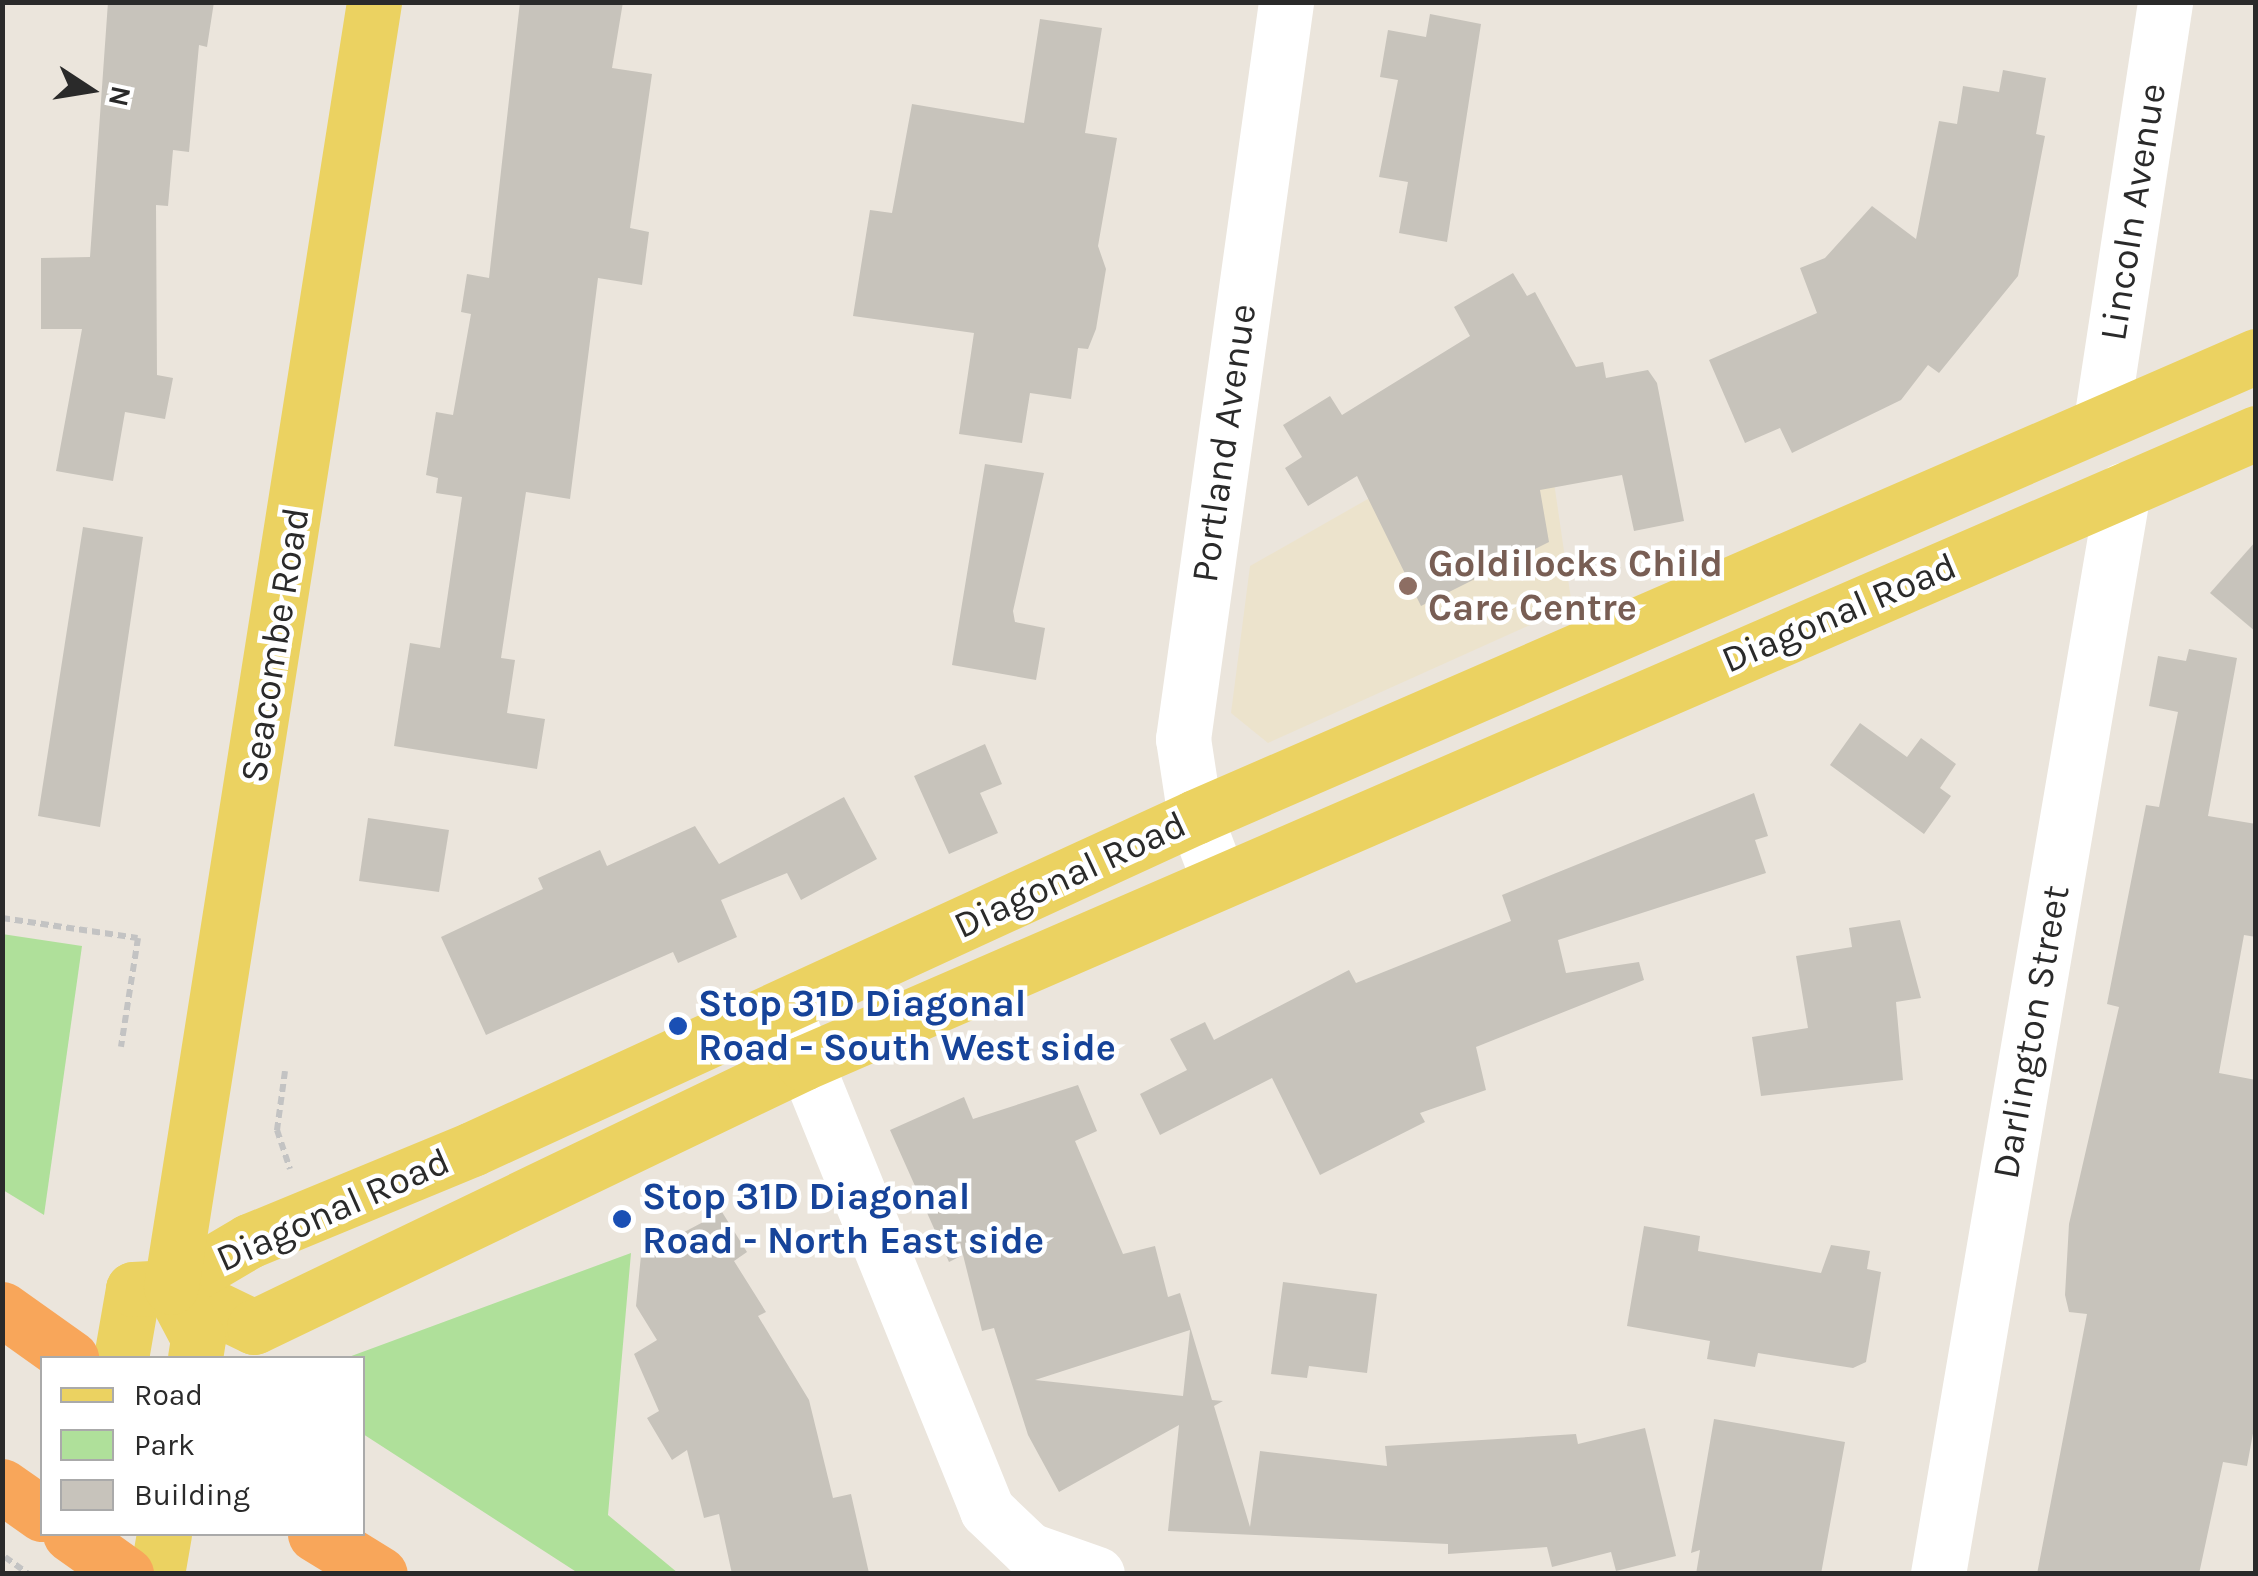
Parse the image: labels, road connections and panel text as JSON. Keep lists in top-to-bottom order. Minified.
{"streets":{"main road":["Diagonal Road","Seacombe Road"],"street":["Lincoln Avenue","Portland Avenue","Darlington Street"]},"crossings":[["Lincoln Avenue","Diagonal Road"],["Portland Avenue","Diagonal Road"],["Diagonal Road","Seacombe Road"],["Diagonal Road","Darlington Street"]],"places":["Goldilocks Child Care Centre","Stop 31D Diagonal Road - South West side","Stop 31D Diagonal Road - North East side"],"legend":["Road","Park","Building"],"north":"right"}
